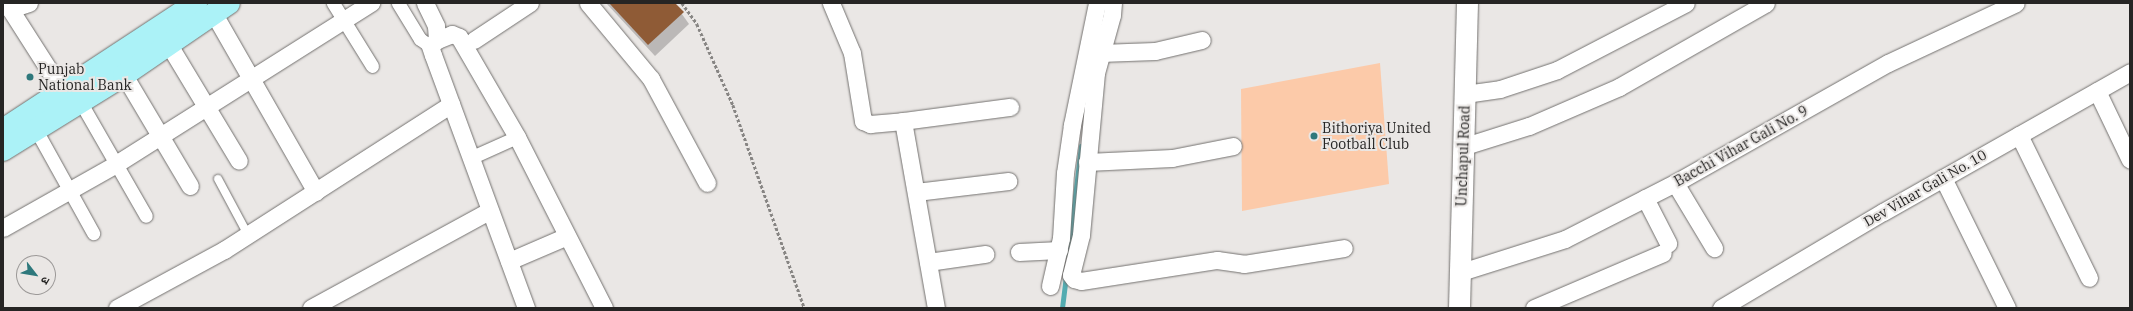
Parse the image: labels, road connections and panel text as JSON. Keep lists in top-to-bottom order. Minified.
{"streets":{"street":["Bacchi Vihar Gali No. 9","Unchapul Road","Dev Vihar Gali No. 10"]},"crossings":[["Bacchi Vihar Gali No. 9","Unchapul Road"]],"places":["Punjab National Bank","Bithoriya United Football Club"],"north":"bottom right"}
